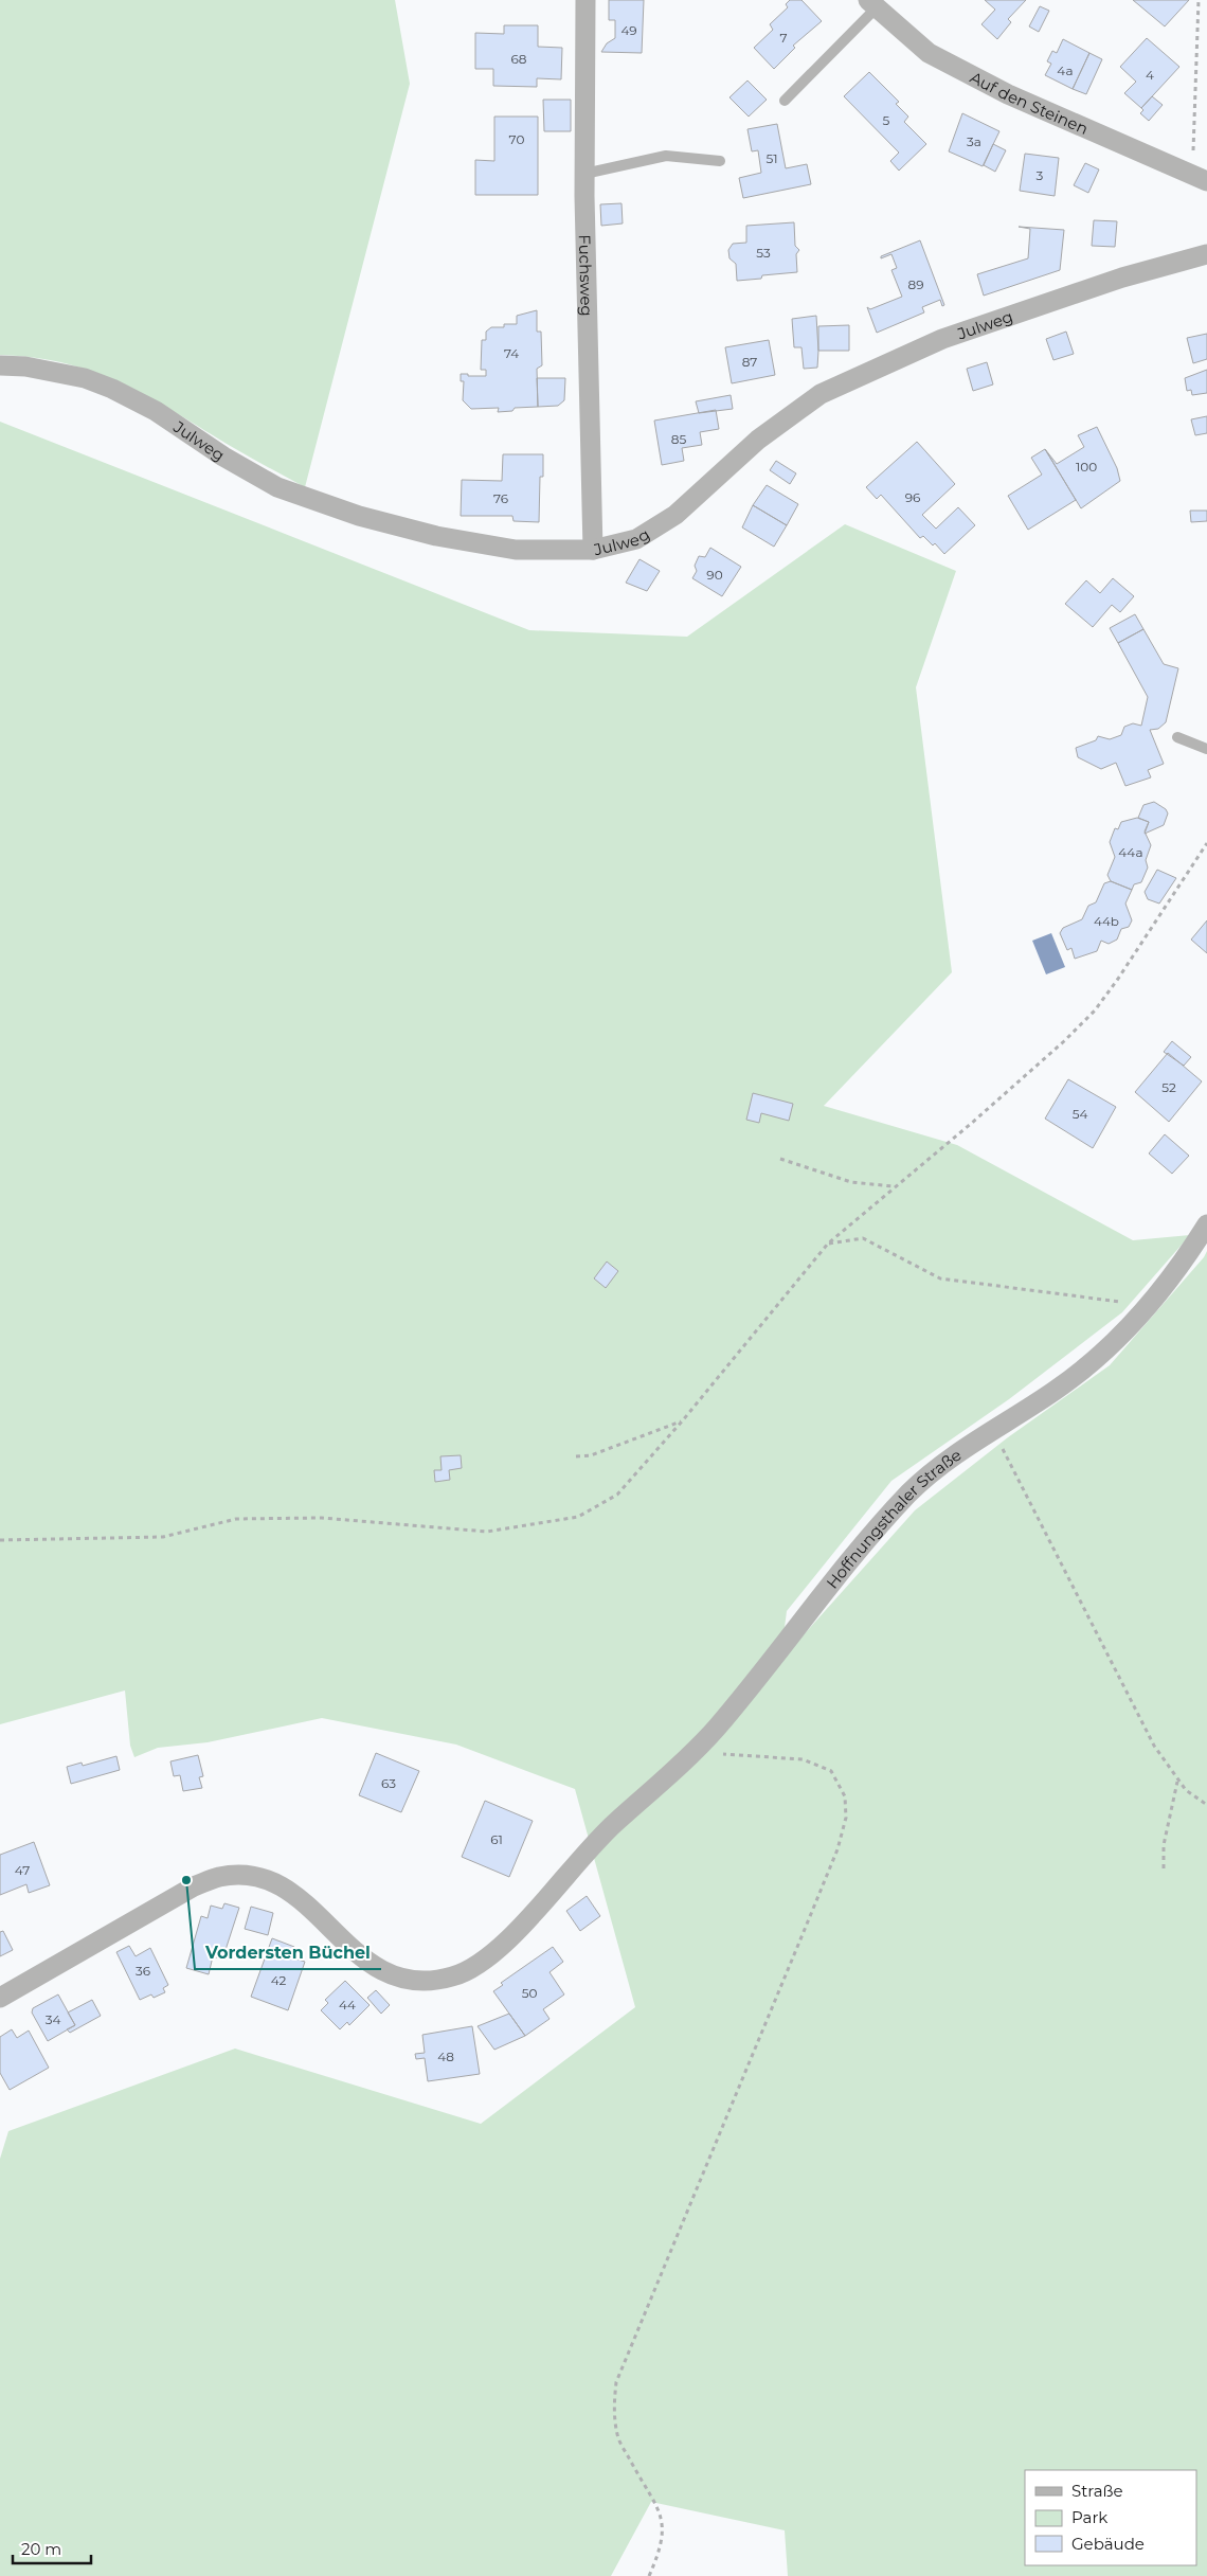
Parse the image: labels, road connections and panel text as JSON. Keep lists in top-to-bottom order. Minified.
{"streets":{"street":["Auf den Steinen","Fuchsweg","Julweg","Hoffnungsthaler Straße"]},"crossings":[["Fuchsweg","Julweg"]],"places":["Vordersten Büchel"],"house_numbers":["49","7","68","4a","4","5","70","3a","51","3","53","89","74","87","85","100","96","76","90","44a","44b","52","54","63","61","47","36","42","50","44","34","48"],"legend":["Straße","Park","Gebäude"],"scale_bar":"20 m"}
